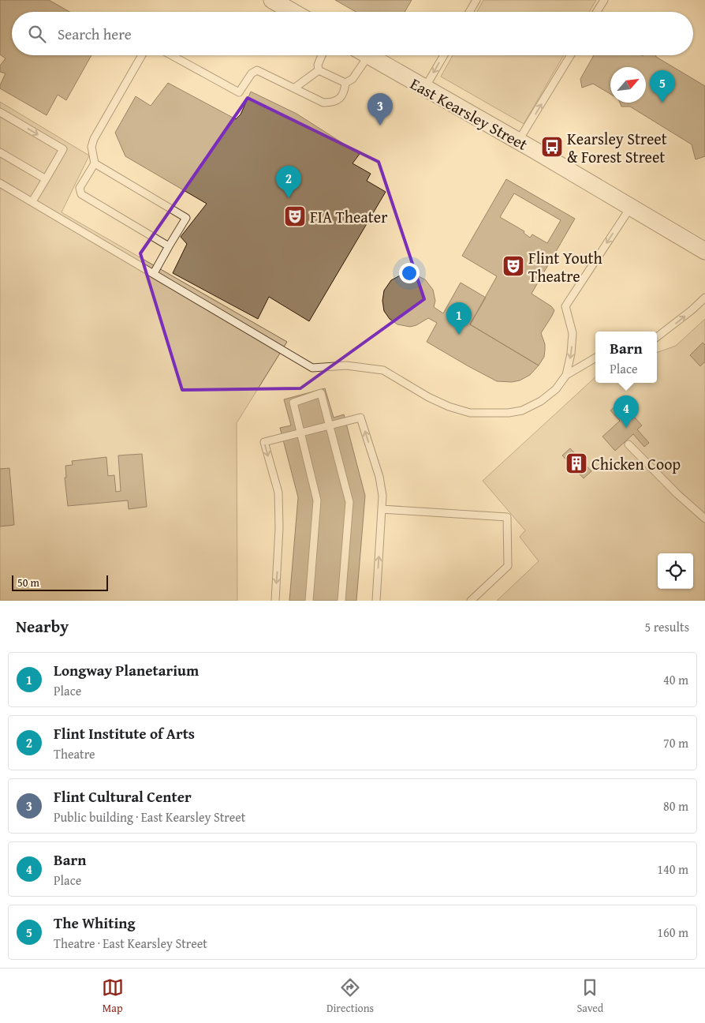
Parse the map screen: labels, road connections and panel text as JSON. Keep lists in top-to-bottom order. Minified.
{"streets":{"street":["East Kearsley Street"]},"places":{"bus stop":["Kearsley Street & Forest Street"],"theatre":["FIA Theater","Flint Youth Theatre"],"building":["Chicken Coop"]},"scale_bar":"50 m","north":"top right","page":{"search":"Search here","pins":["5","3","2","1","4"],"popup":["Barn","Place"],"scale":"50 m","heading":["Nearby","5 results"],"list":[{"mark":"1","name":"Longway Planetarium","note":"Place","value":"40 m"},{"mark":"2","name":"Flint Institute of Arts","note":"Theatre","value":"70 m"},{"mark":"3","name":"Flint Cultural Center","note":"Public building · East Kearsley Street","value":"80 m"},{"mark":"4","name":"Barn","note":"Place","value":"140 m"},{"mark":"5","name":"The Whiting","note":"Theatre · East Kearsley Street","value":"160 m"}],"nav":["Map","Directions","Saved"]}}
